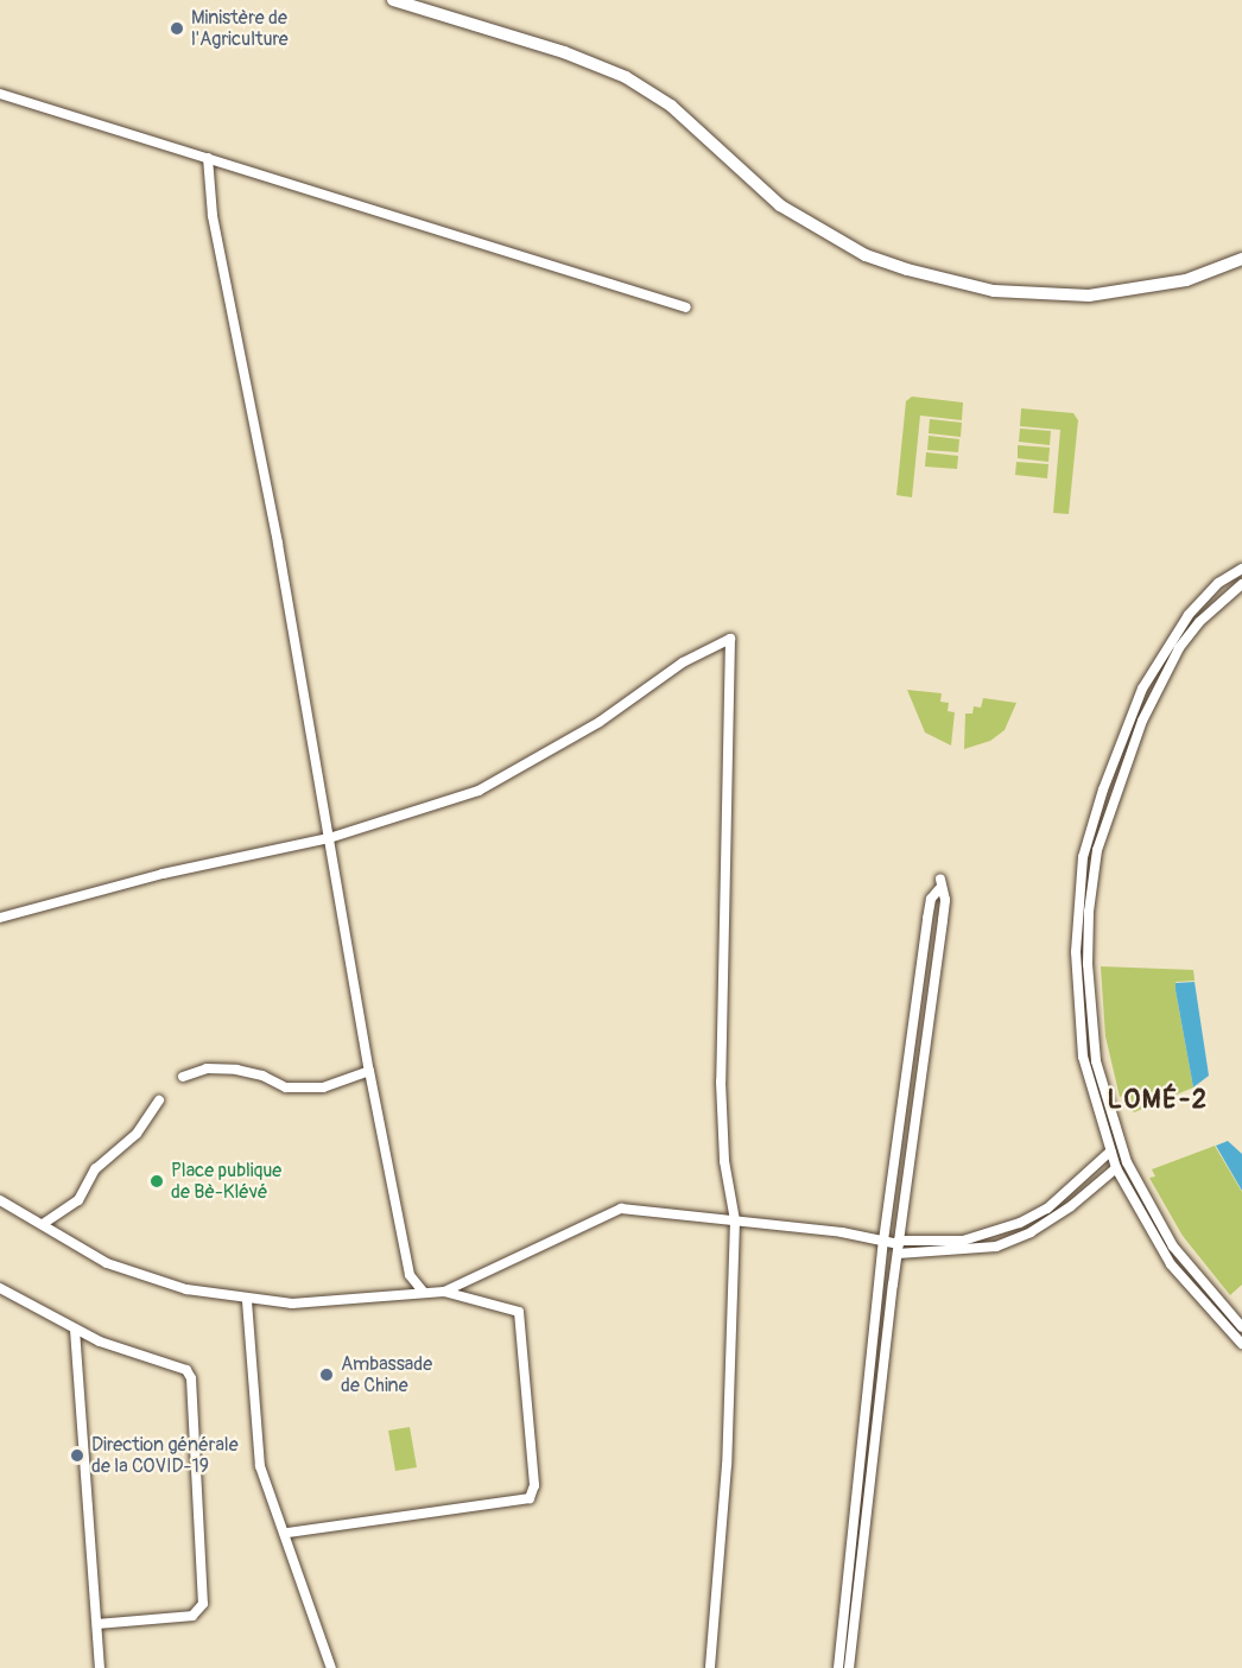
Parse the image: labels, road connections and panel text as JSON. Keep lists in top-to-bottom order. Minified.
{"districts":["LOMÉ-2"],"places":["Ministère de l'Agriculture","Place publique de Bè-Klévé","Ambassade de Chine","Direction générale de la COVID-19"]}
